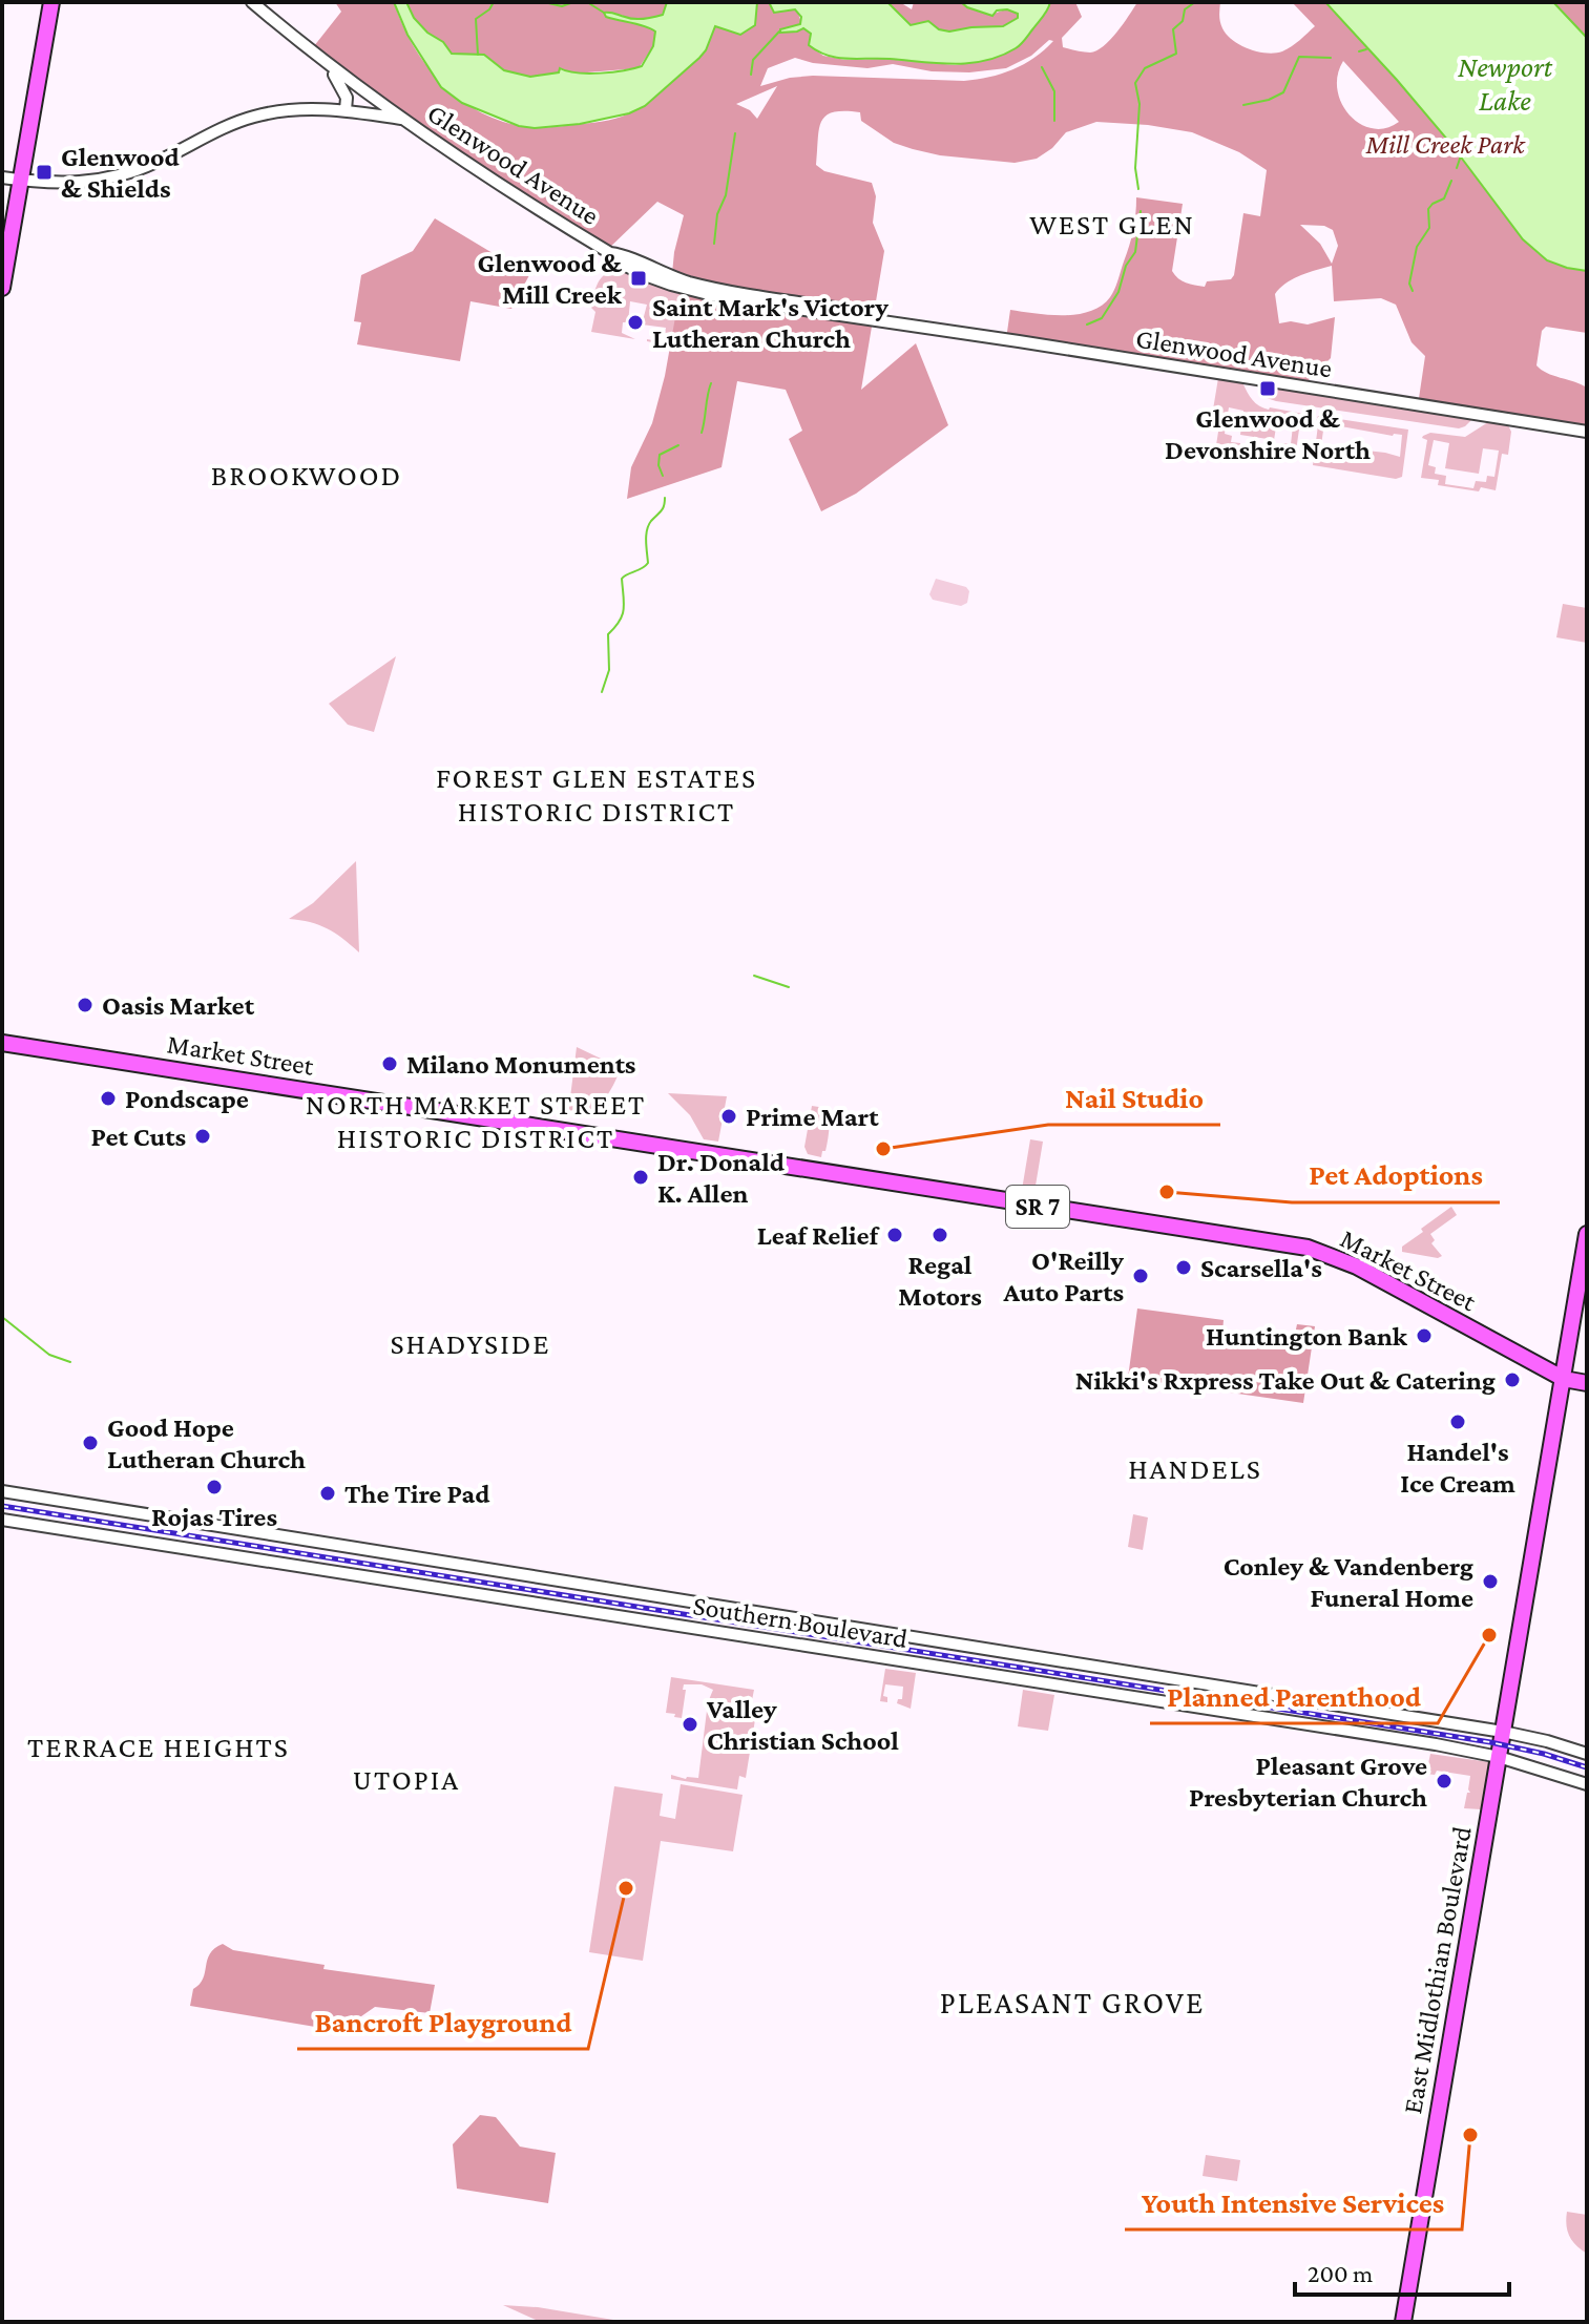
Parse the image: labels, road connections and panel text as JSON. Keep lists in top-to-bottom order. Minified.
{"streets":{"main road":["Market Street","SR 7","East Midlothian Boulevard"],"street":["Glenwood Avenue","Southern Boulevard"]},"crossings":[["Market Street","East Midlothian Boulevard"],["Southern Boulevard","East Midlothian Boulevard"]],"districts":["WEST GLEN","BROOKWOOD","FOREST GLEN ESTATES HISTORIC DISTRICT","NORTH MARKET STREET HISTORIC DISTRICT","SHADYSIDE","HANDELS","TERRACE HEIGHTS","UTOPIA","PLEASANT GROVE"],"water":["Newport Lake"],"parks":["Mill Creek Park"],"places":{"transit":["Glenwood & Shields","Glenwood & Mill Creek","Glenwood & Devonshire North"],"other":["Saint Mark's Victory Lutheran Church","Oasis Market","Milano Monuments","Pondscape","Prime Mart","Pet Cuts","Nail Studio","Dr. Donald K. Allen","Pet Adoptions","Leaf Relief","Regal Motors","Scarsella's","O'Reilly Auto Parts","Huntington Bank","Nikki's Rxpress Take Out & Catering","Handel's Ice Cream","Good Hope Lutheran Church","Rojas Tires","The Tire Pad","Conley & Vandenberg Funeral Home","Planned Parenthood","Valley Christian School","Pleasant Grove Presbyterian Church","Bancroft Playground","Youth Intensive Services"]},"scale_bar":"200 m"}
